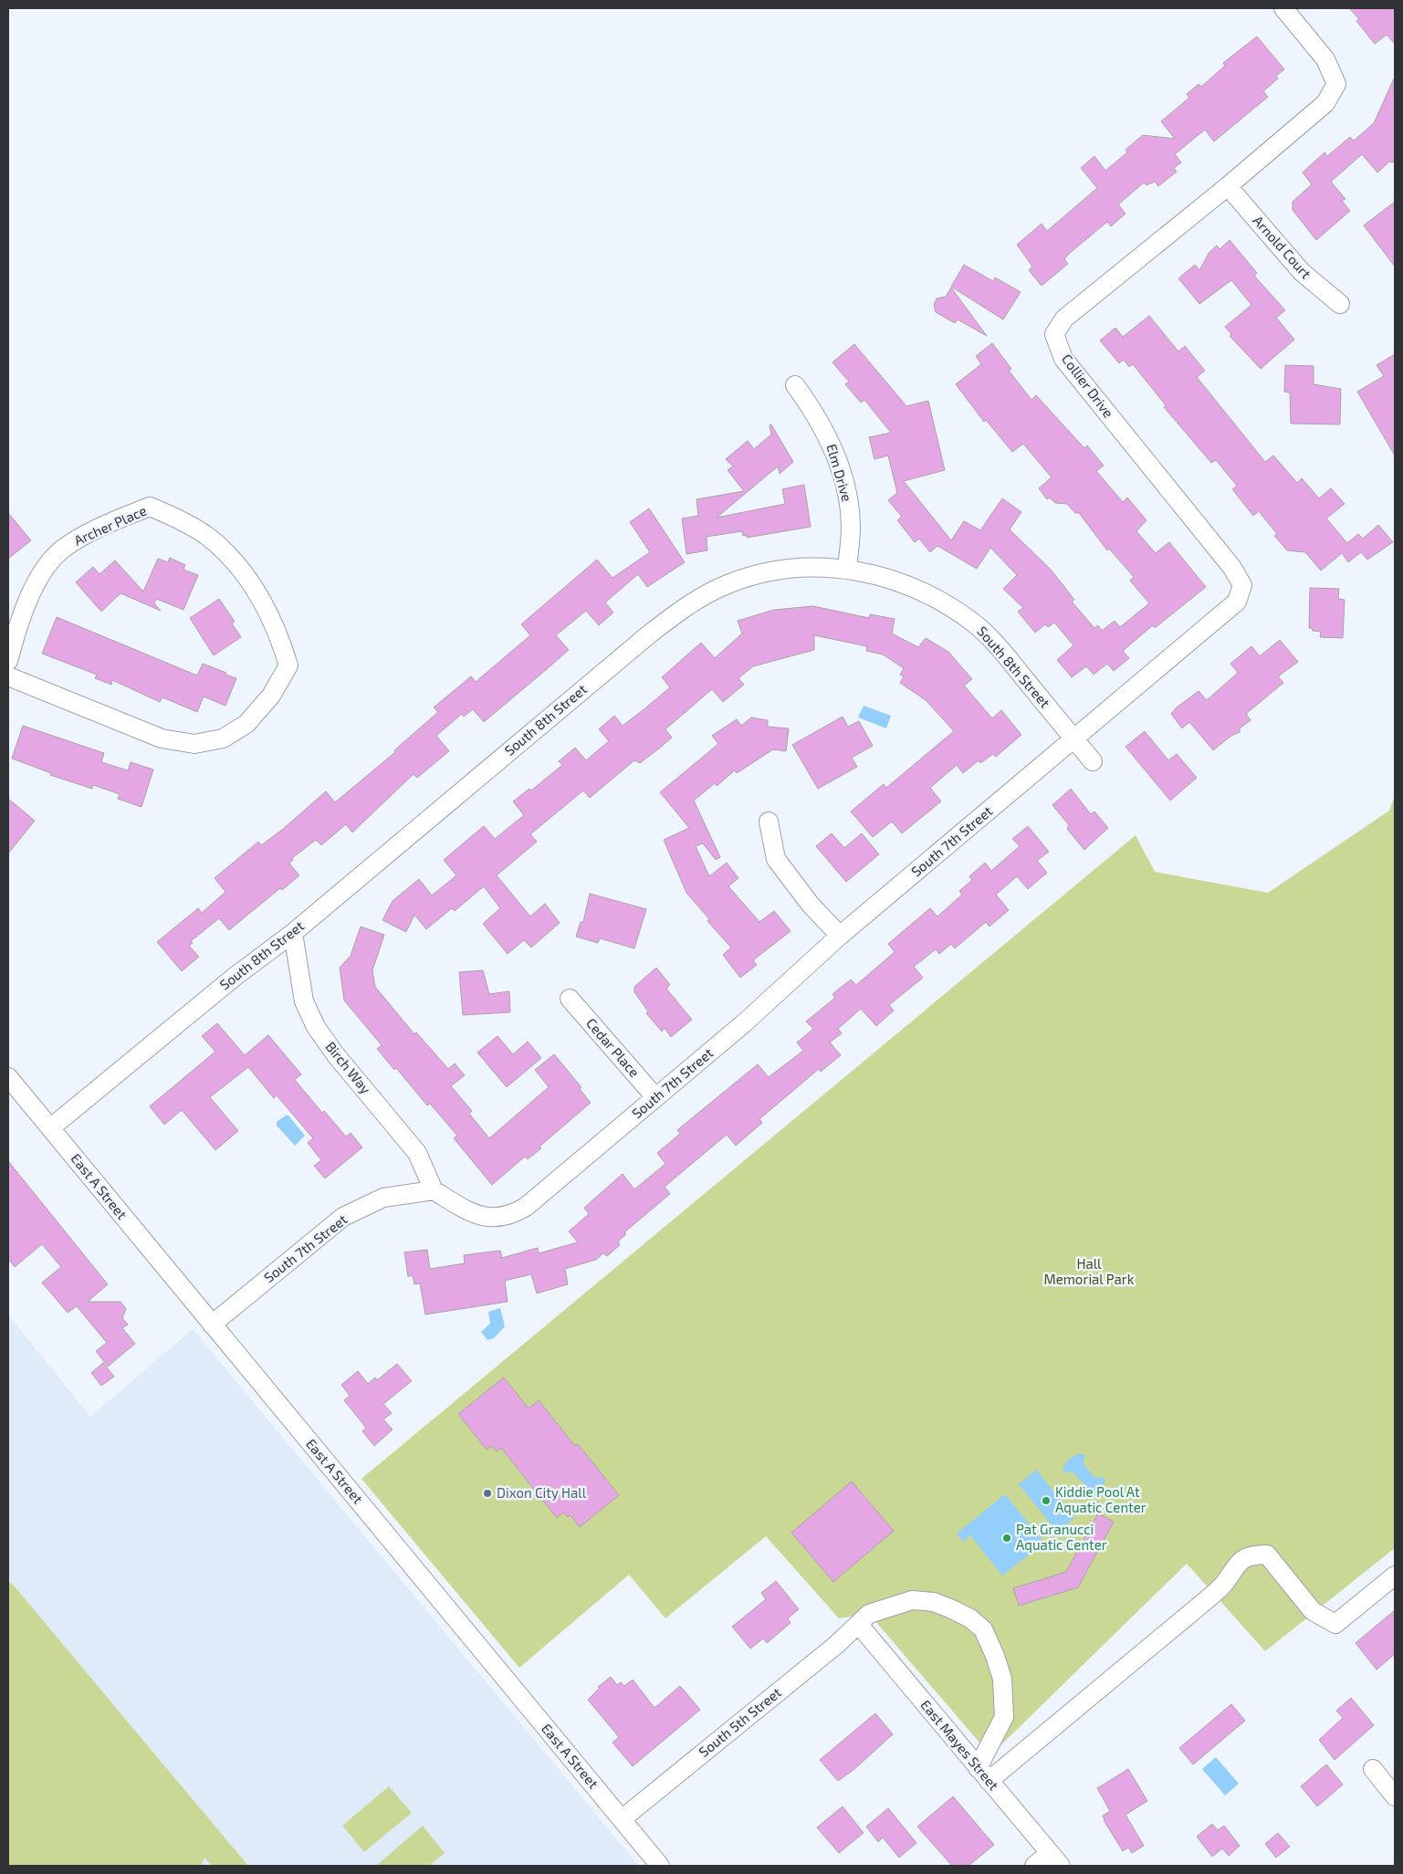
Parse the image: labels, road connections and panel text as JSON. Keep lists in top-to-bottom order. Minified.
{"streets":{"street":["Arnold Court","Collier Drive","Elm Drive","Archer Place","South 8th Street","South 7th Street","Cedar Place","Birch Way","East A Street","South 5th Street","East Mayes Street"]},"crossings":[["Arnold Court","Collier Drive"],["Collier Drive","South 7th Street"],["Elm Drive","South 8th Street"],["South 8th Street","South 7th Street"],["South 8th Street","Birch Way"],["South 8th Street","East A Street"],["South 7th Street","Cedar Place"],["South 7th Street","Birch Way"],["South 7th Street","East A Street"],["East A Street","South 5th Street"],["South 5th Street","East Mayes Street"]],"parks":["Hall Memorial Park"],"places":["Dixon City Hall","Kiddie Pool At Aquatic Center","Pat Granucci Aquatic Center"]}
